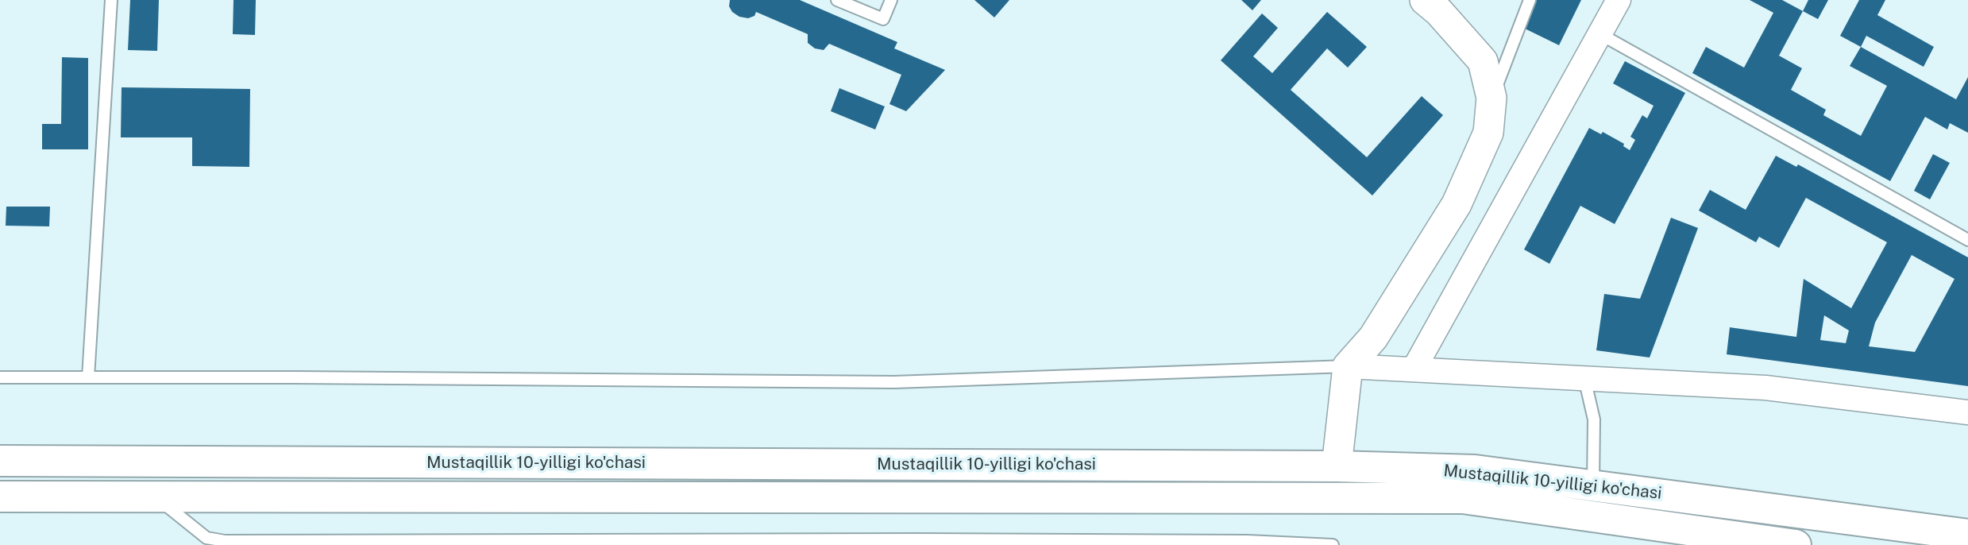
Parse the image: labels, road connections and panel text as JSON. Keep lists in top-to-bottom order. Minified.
{"streets":{"main road":["Mustaqillik 10-yilligi ko'chasi"]}}
